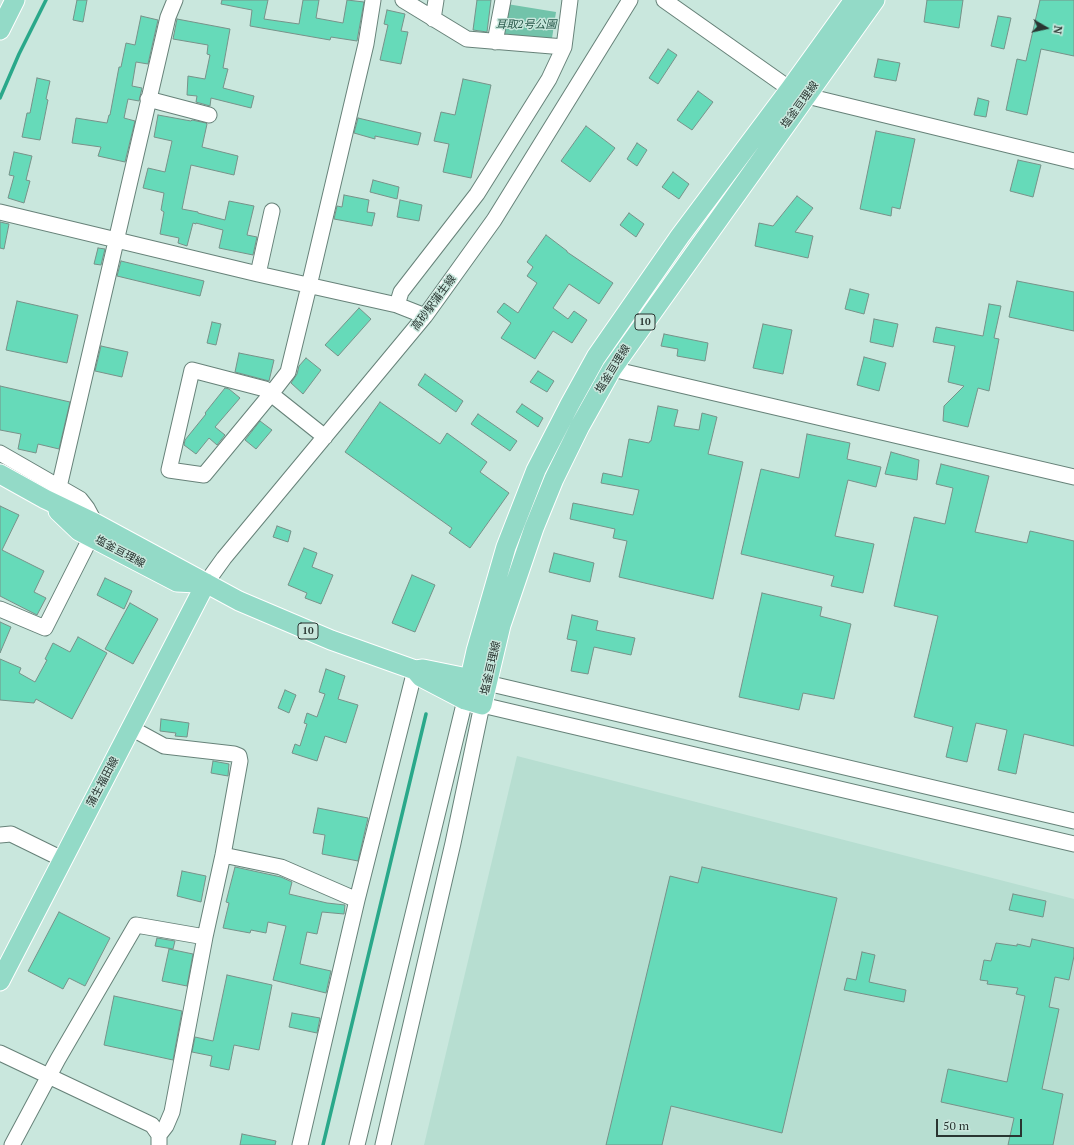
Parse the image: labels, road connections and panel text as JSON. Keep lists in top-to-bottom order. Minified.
{"streets":{"main road":["塩釜亘理線","10","蒲生福田線"],"street":["高砂駅蒲生線"]},"crossings":[["塩釜亘理線","高砂駅蒲生線"],["塩釜亘理線","10"],["塩釜亘理線","蒲生福田線"],["高砂駅蒲生線","蒲生福田線"]],"parks":["耳取2号公園"],"scale_bar":"50 m","north":"right"}
